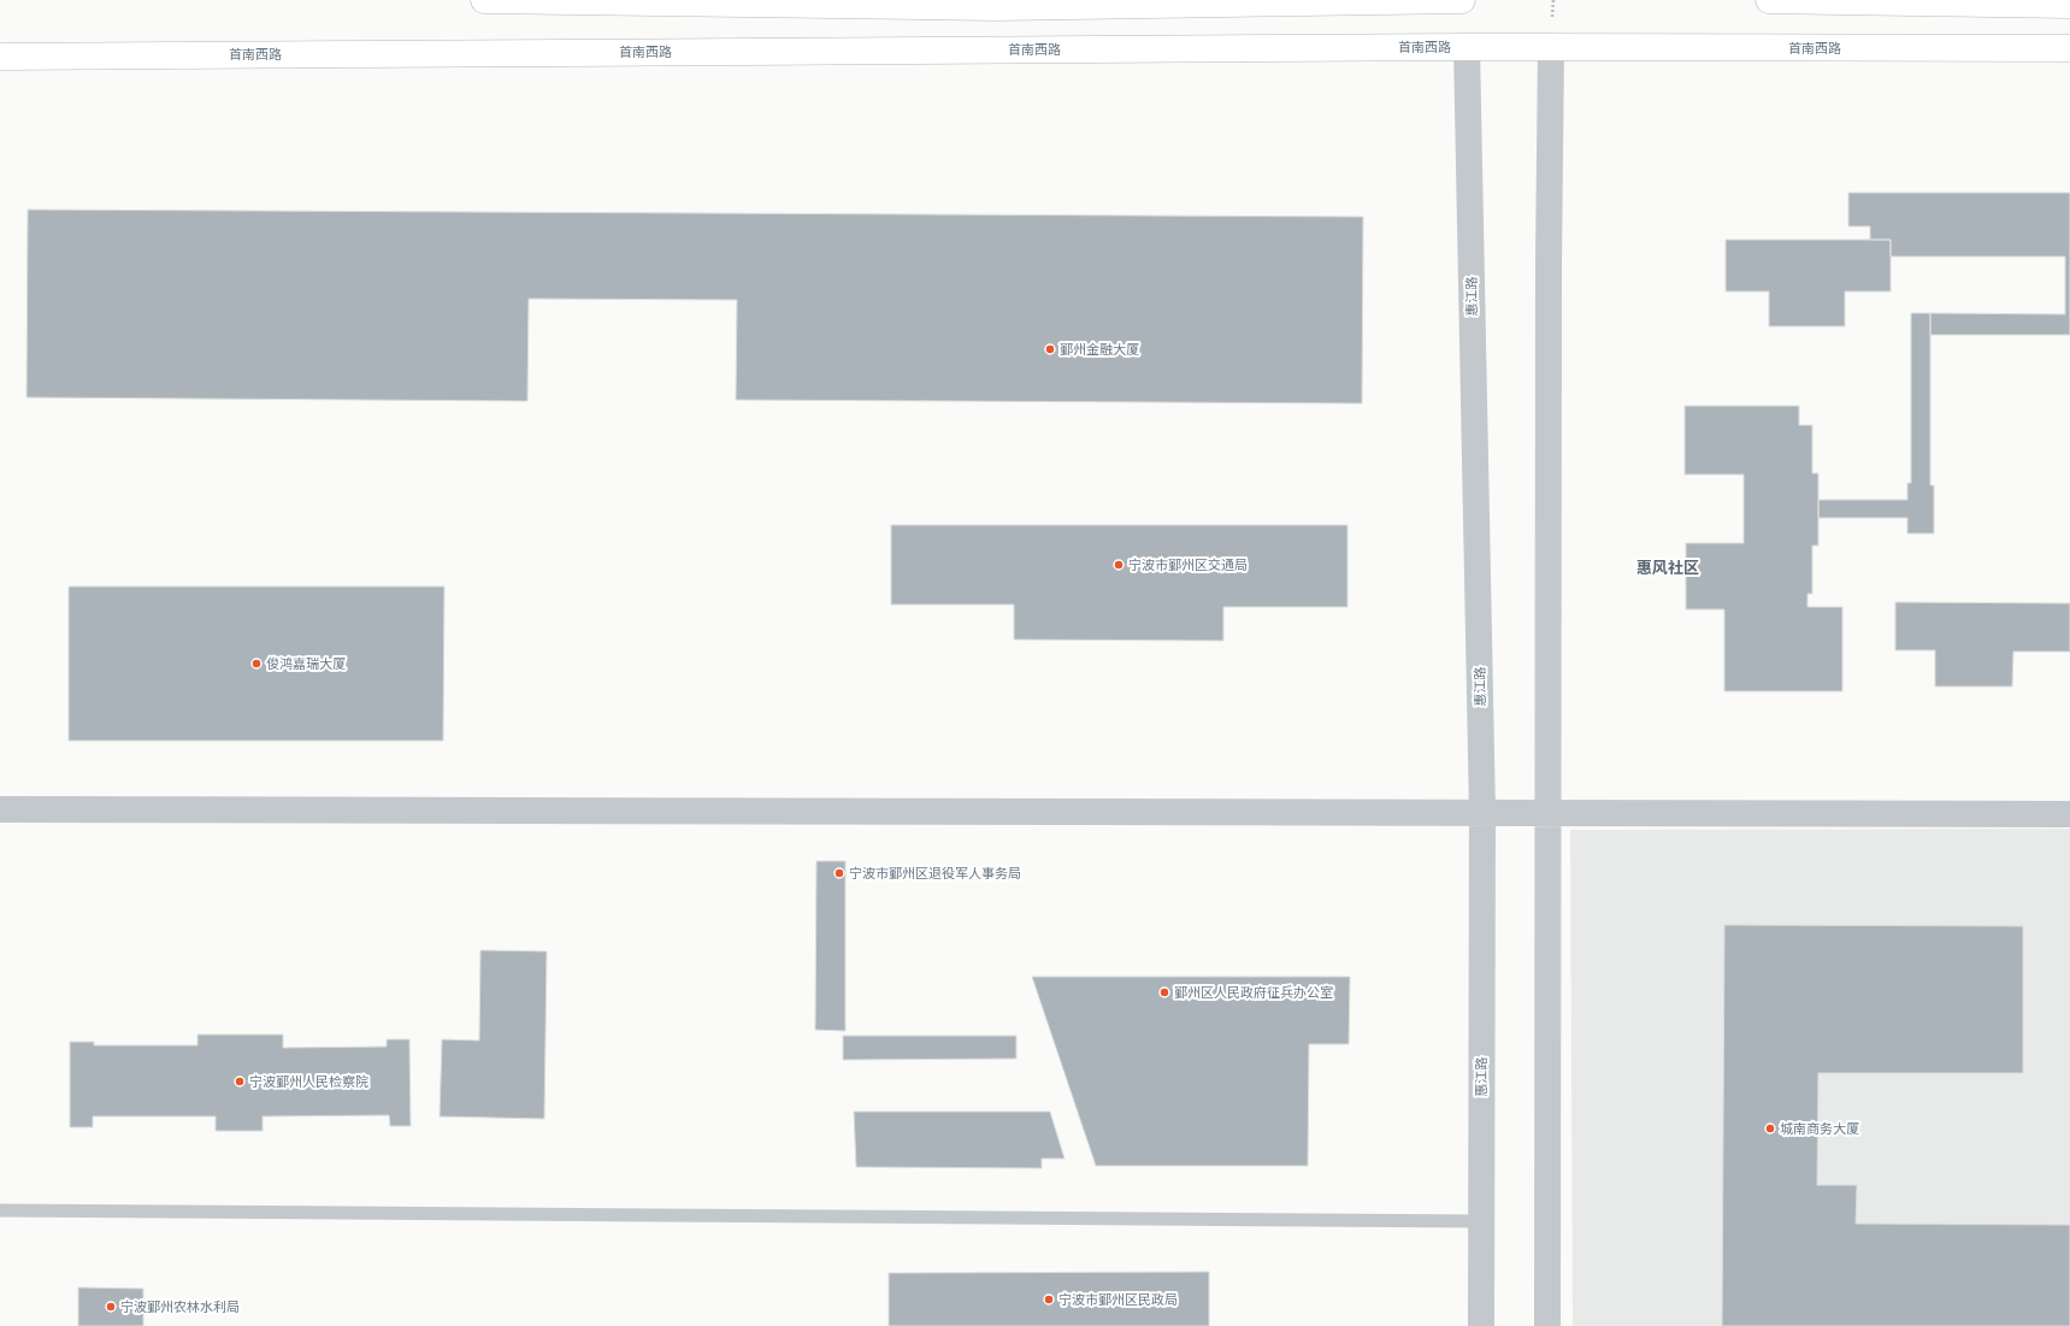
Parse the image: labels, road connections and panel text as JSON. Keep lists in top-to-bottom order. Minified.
{"streets":{"main road":["首南西路"],"street":["惠江路"]},"crossings":[["首南西路","惠江路"]],"districts":["惠风社区"],"places":["鄞州金融大厦","宁波市鄞州区交通局","俊鸿嘉瑞大厦","宁波市鄞州区退役军人事务局","鄞州区人民政府征兵办公室","宁波鄞州人民检察院","城南商务大厦","宁波市鄞州区民政局","宁波鄞州农林水利局"]}
